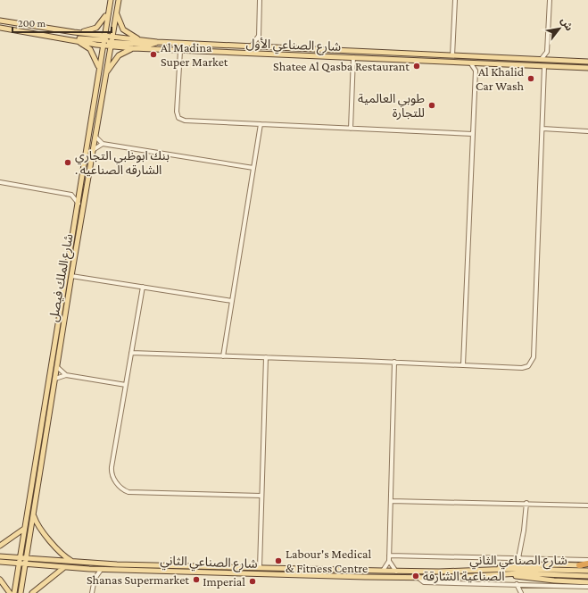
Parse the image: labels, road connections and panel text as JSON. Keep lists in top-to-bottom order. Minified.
{"streets":{"main road":["شارع الصناعي الأول","شارع الملك فيصل","شارع الصناعي الثاني"]},"crossings":[["شارع الصناعي الأول","شارع الملك فيصل"],["شارع الملك فيصل","شارع الصناعي الثاني"]],"places":["Al Madina Super Market","Shatee Al Qasba Restaurant","Al Khalid Car Wash","طوبي العالمية للتجارة","بنك ابوظبي التجاري . الشارقه الصناعيه","Labour's Medical & Fitness Centre","الصناعية الشارقة","Shanas Supermarket","Imperial"],"scale_bar":"200 m","north":"top right"}
